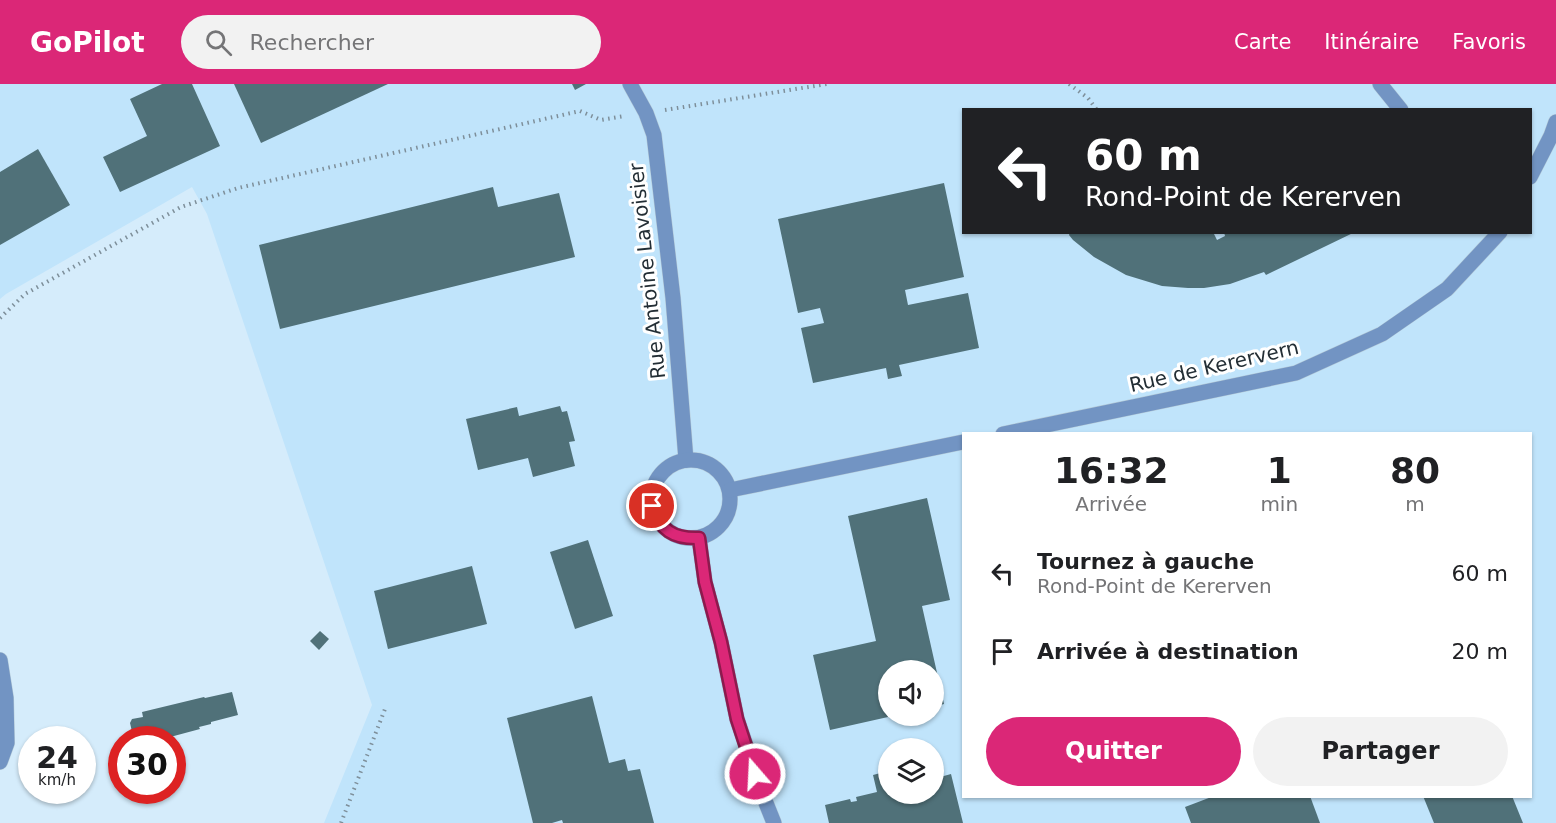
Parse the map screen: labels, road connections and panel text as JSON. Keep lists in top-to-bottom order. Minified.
{"streets":{"street":["Rue Antoine Lavoisier","Rue de Kerervern"]},"page":{"header":"GoPilot","search":"Rechercher","nav":["Carte","Itinéraire","Favoris"],"turn":["60 m","Rond-Point de Kererven"],"eta":["16:32","Arrivée","1","min","80","m"],"list":[{"name":"Tournez à gauche","note":"Rond-Point de Kererven","value":"60 m"},{"name":"Arrivée à destination","value":"20 m"}],"buttons":["Quitter","Partager"],"speed":"24 km/h","limit":"30"}}
